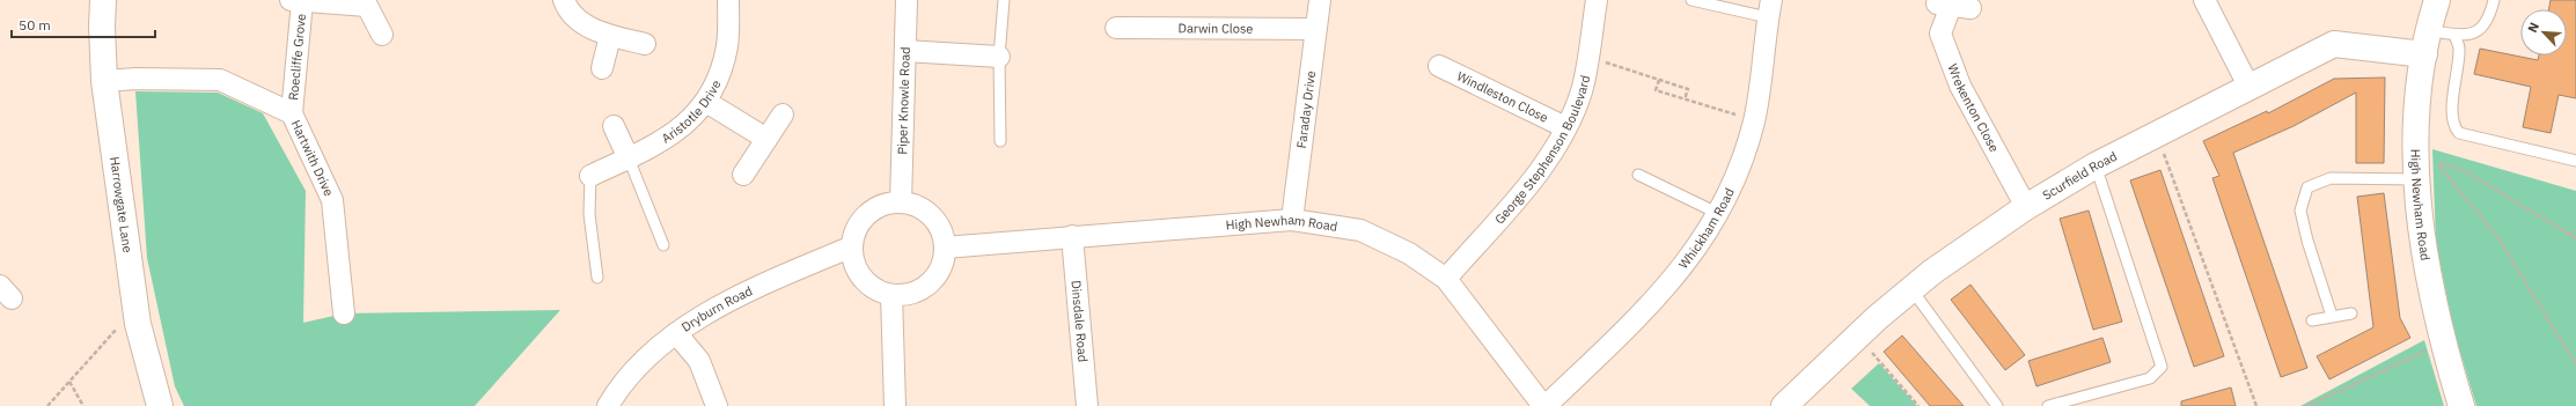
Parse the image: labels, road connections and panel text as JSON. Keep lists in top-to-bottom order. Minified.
{"streets":{"street":["Darwin Close","Roecliffe Grove","Windleston Close","Piper Knowle Road","Wrekenton Close","Aristotle Drive","Faraday Drive","George Stephenson Boulevard","Hartwith Drive","Scurfield Road","Harrowgate Lane","High Newham Road","Whickham Road","Dryburn Road","Dinsdale Road"]},"crossings":[["Darwin Close","Faraday Drive"],["Roecliffe Grove","Hartwith Drive"],["Windleston Close","George Stephenson Boulevard"],["Piper Knowle Road","High Newham Road"],["Piper Knowle Road","Dryburn Road"],["Wrekenton Close","Scurfield Road"],["Faraday Drive","High Newham Road"],["George Stephenson Boulevard","High Newham Road"],["Hartwith Drive","Harrowgate Lane"],["Scurfield Road","High Newham Road"],["High Newham Road","Whickham Road"],["High Newham Road","Dryburn Road"],["High Newham Road","Dinsdale Road"]],"scale_bar":"50 m","north":"top left"}
